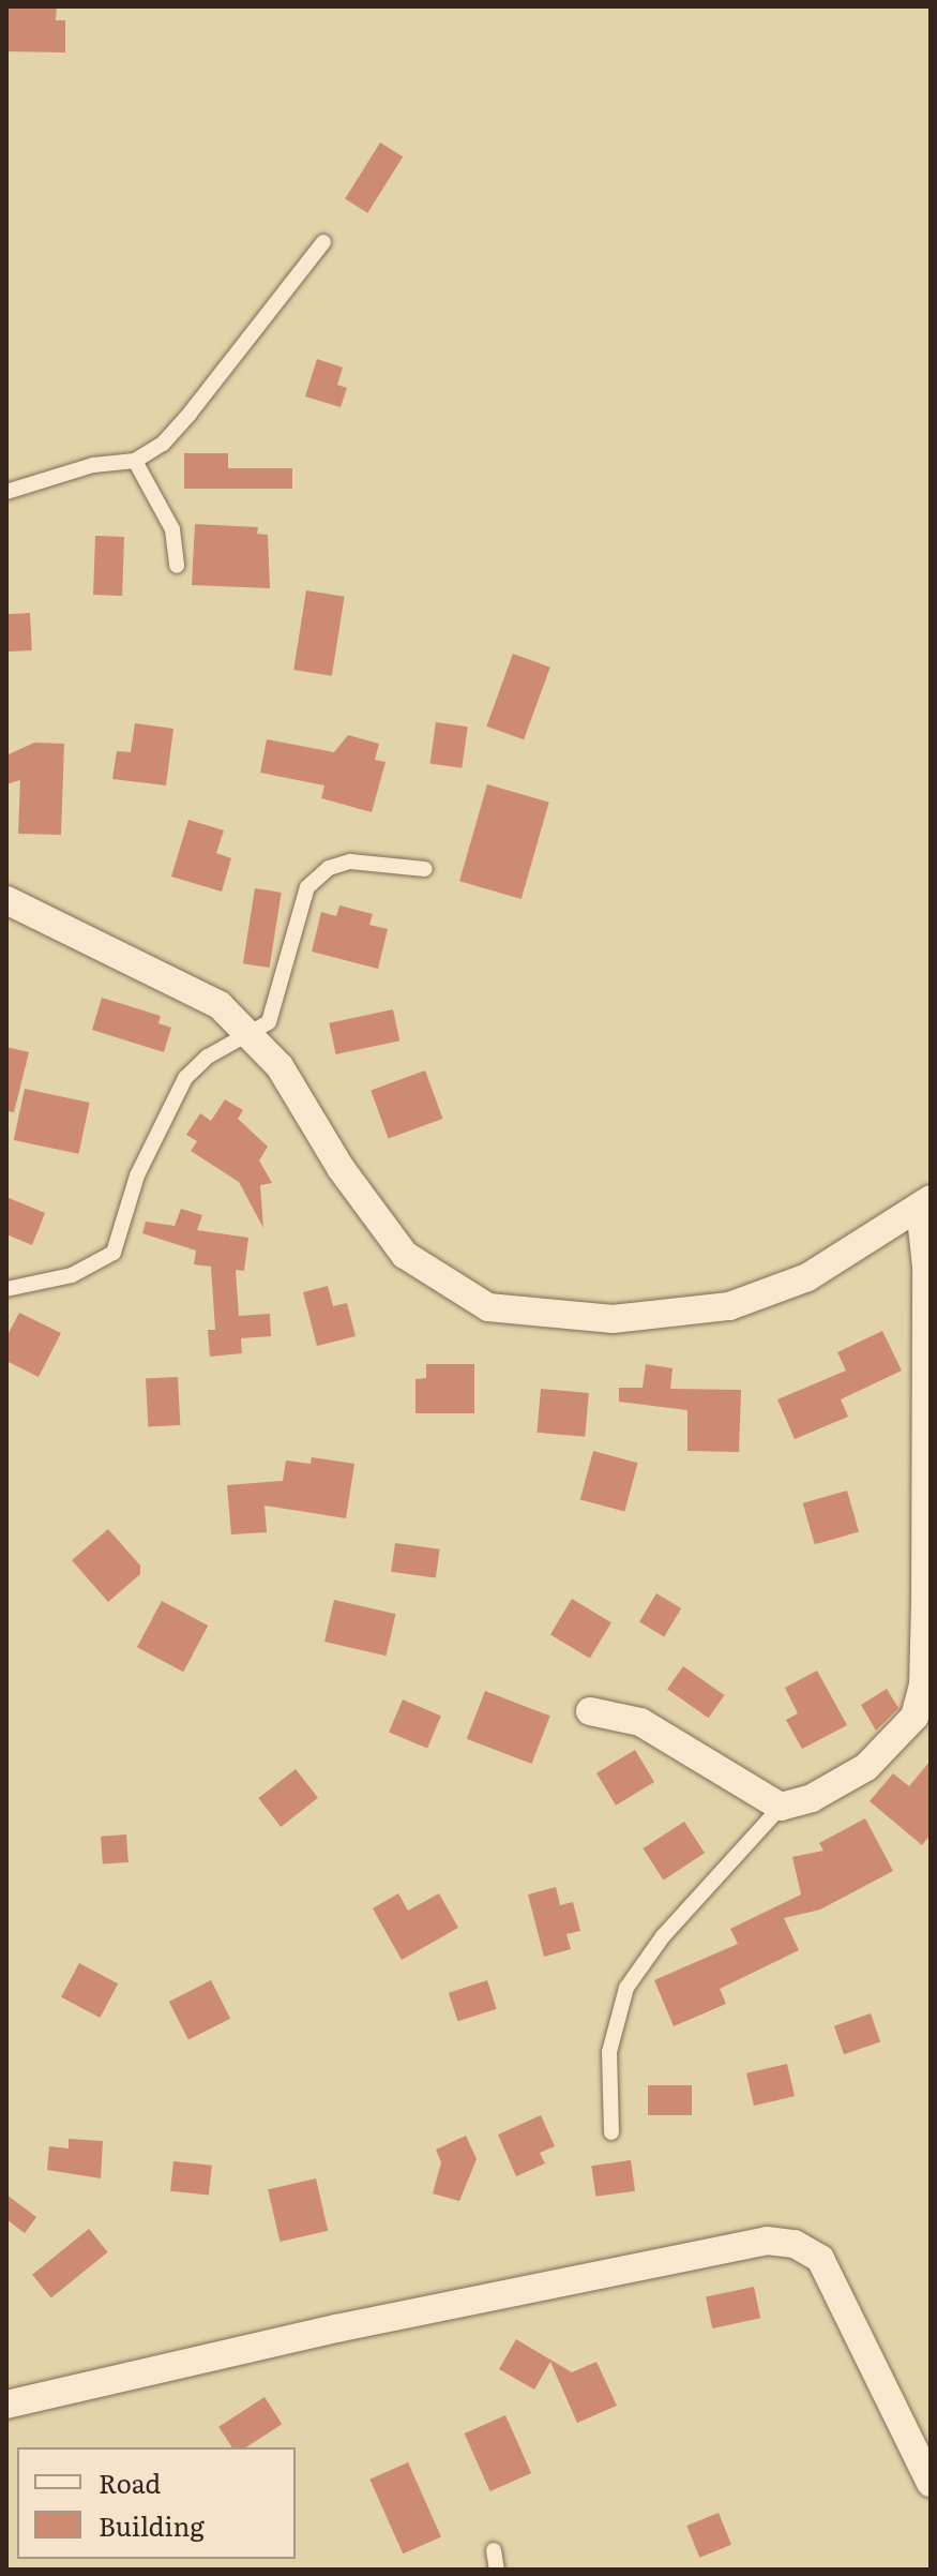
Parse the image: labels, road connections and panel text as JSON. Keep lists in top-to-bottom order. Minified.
{"legend":["Road","Building"]}
